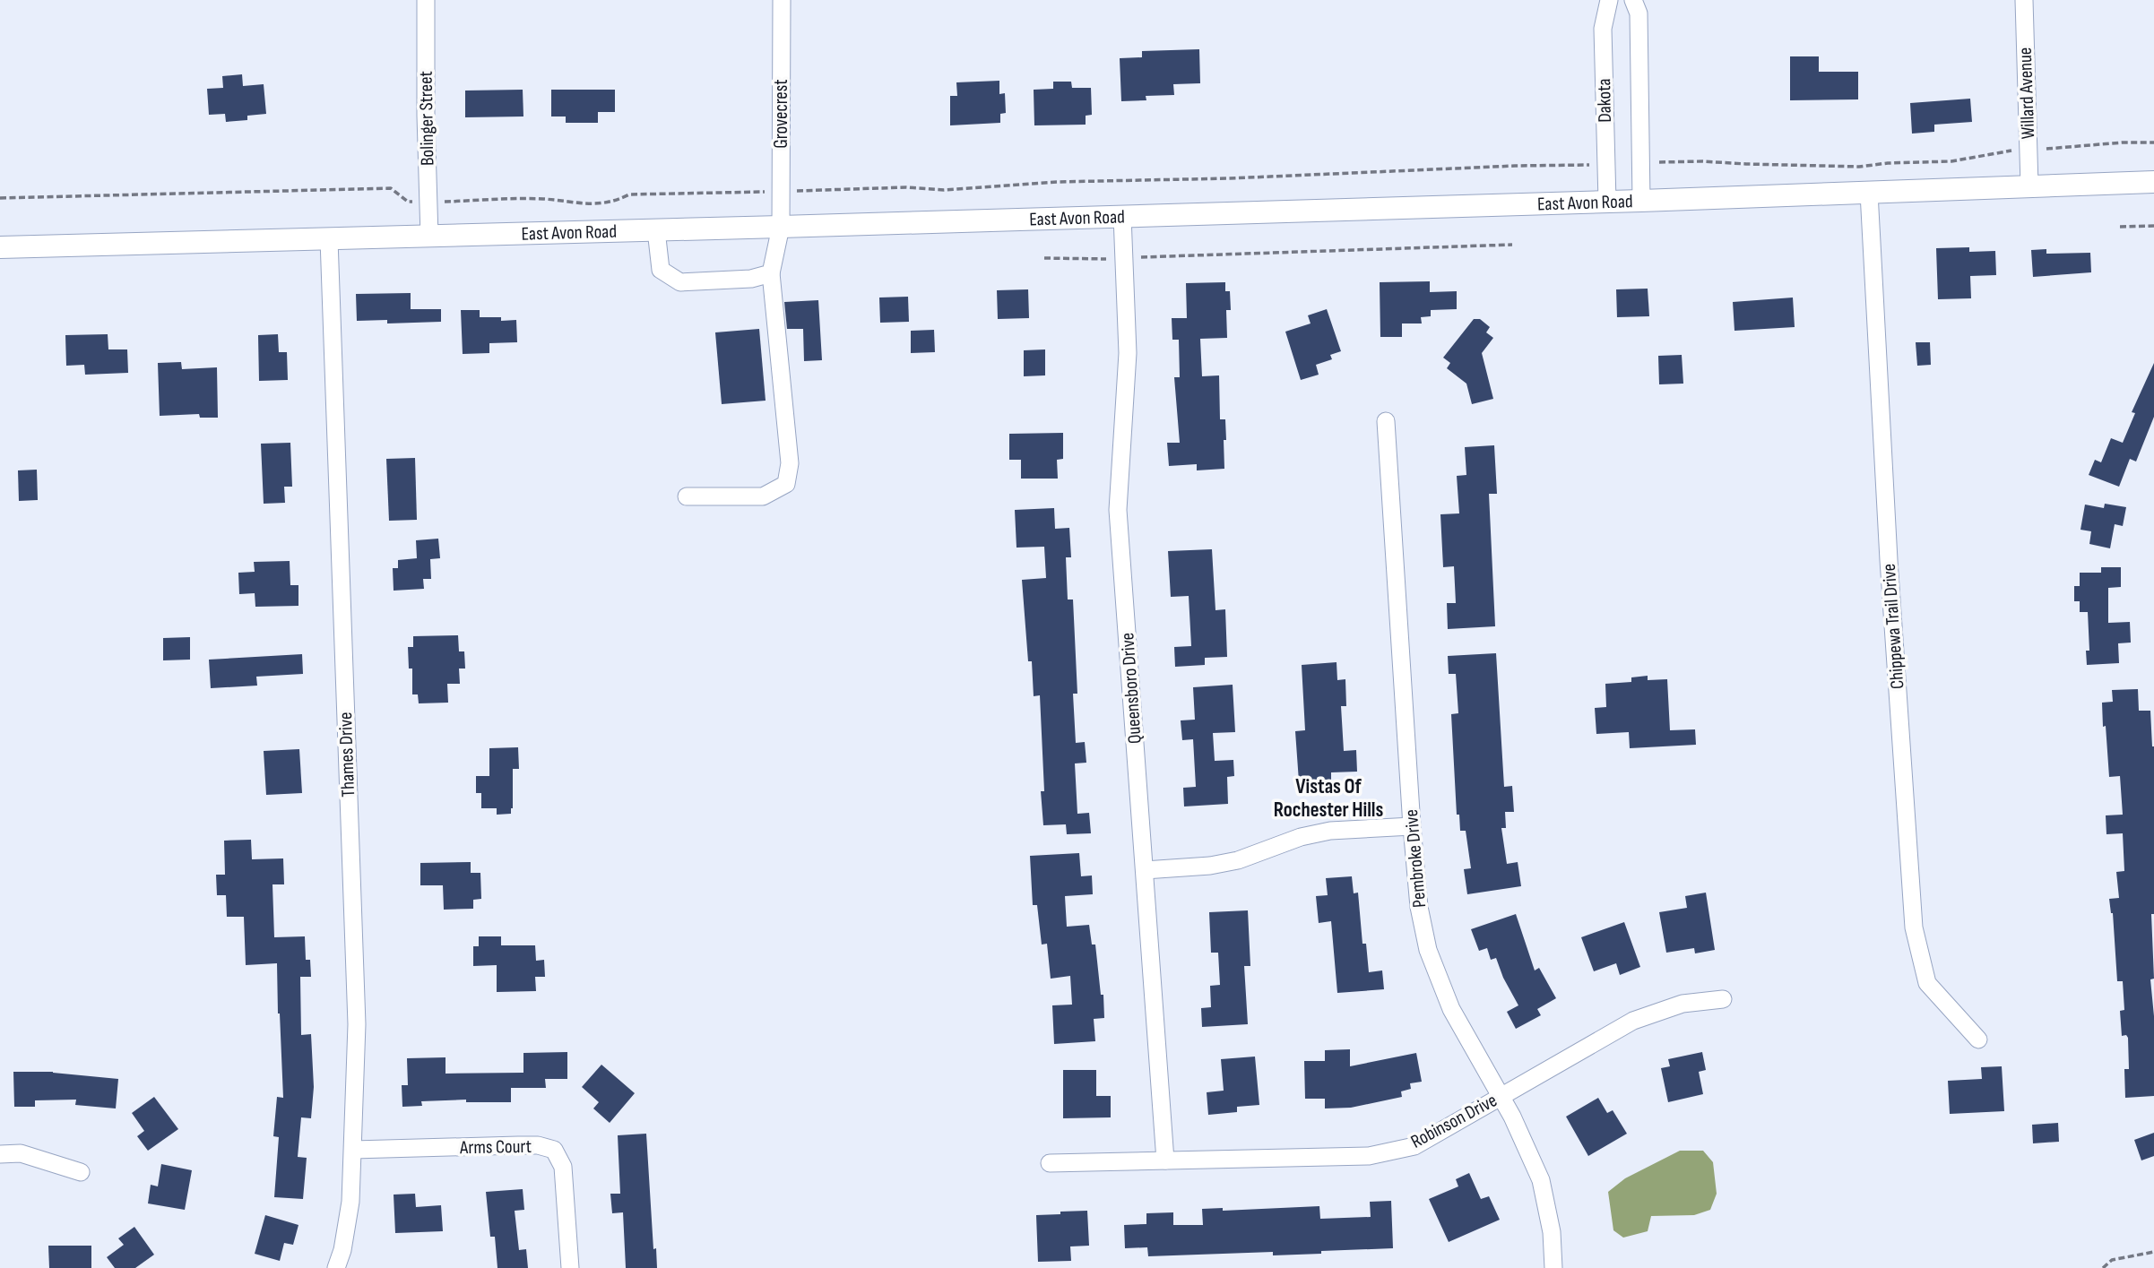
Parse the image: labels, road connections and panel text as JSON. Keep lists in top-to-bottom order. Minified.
{"streets":{"main road":["East Avon Road"],"street":["Willard Avenue","Dakota","Grovecrest","Bolinger Street","Chippewa Trail Drive","Queensboro Drive","Thames Drive","Pembroke Drive","Robinson Drive","Arms Court"]},"crossings":[["Willard Avenue","East Avon Road"],["Dakota","East Avon Road"],["Grovecrest","East Avon Road"],["Bolinger Street","East Avon Road"],["East Avon Road","Chippewa Trail Drive"],["East Avon Road","Queensboro Drive"],["East Avon Road","Thames Drive"],["Queensboro Drive","Robinson Drive"],["Thames Drive","Arms Court"],["Pembroke Drive","Robinson Drive"]],"districts":["Vistas Of Rochester Hills"]}
